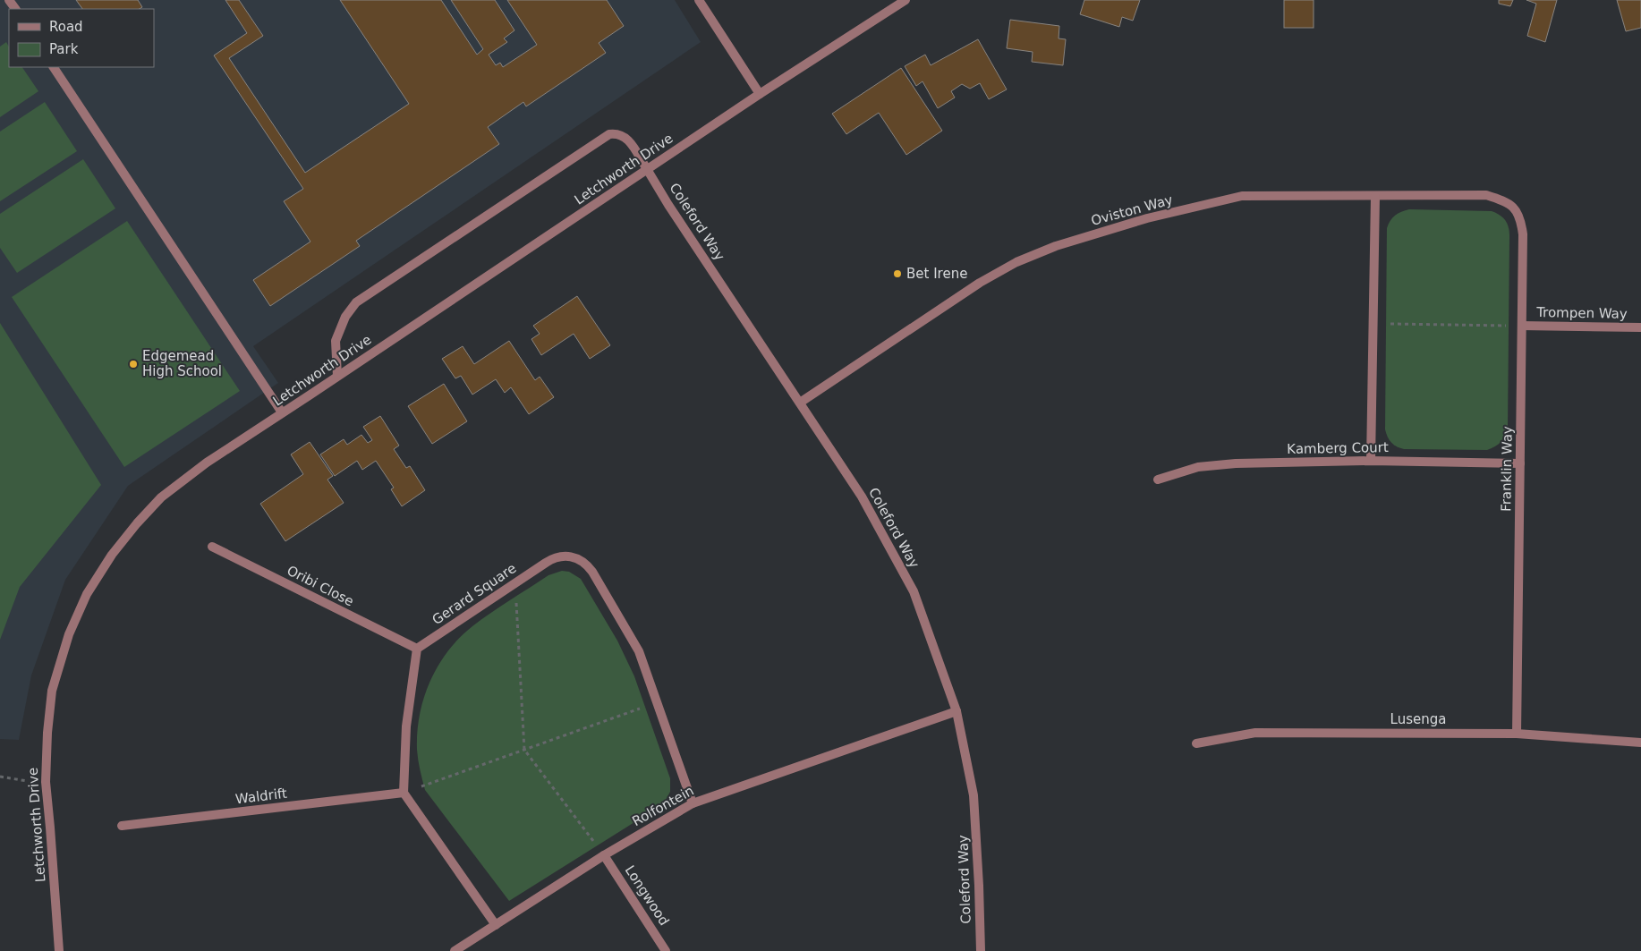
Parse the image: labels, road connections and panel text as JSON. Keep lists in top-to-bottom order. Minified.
{"streets":{"street":["Letchworth Drive","Oviston Way","Coleford Way","Trompen Way","Kamberg Court","Franklin Way","Oribi Close","Gerard Square","Lusenga","Waldrift","Rolfontein","Longwood"]},"crossings":[["Letchworth Drive","Coleford Way"],["Oviston Way","Coleford Way"],["Oviston Way","Franklin Way"],["Coleford Way","Rolfontein"],["Trompen Way","Franklin Way"],["Kamberg Court","Franklin Way"],["Franklin Way","Lusenga"],["Oribi Close","Gerard Square"],["Gerard Square","Rolfontein"],["Rolfontein","Longwood"]],"places":["Bet Irene","Edgemead High School"],"legend":["Road","Park"]}
